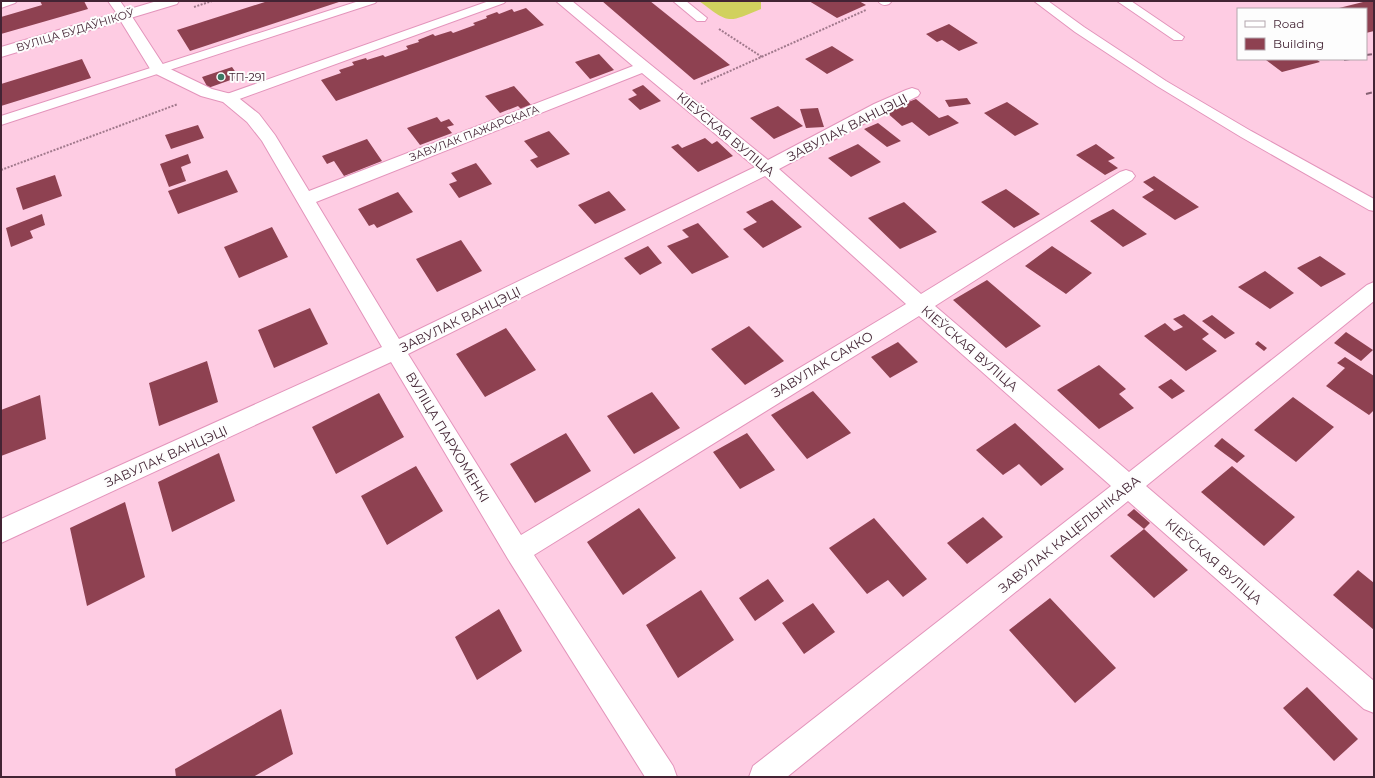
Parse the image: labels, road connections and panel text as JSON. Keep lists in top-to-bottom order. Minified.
{"streets":{"street":["ВУЛІЦА БУДАЎНІКОЎ","ЗАВУЛАК ВАНЦЭЦІ","ЗАВУЛАК ПАЖАРСКАГА","КІЕЎСКАЯ ВУЛІЦА","ЗАВУЛАК САККО","ВУЛІЦА ПАРХОМЕНКІ","ЗАВУЛАК КАЦЕЛЬНІКАВА"]},"crossings":[["ЗАВУЛАК ВАНЦЭЦІ","КІЕЎСКАЯ ВУЛІЦА"],["ЗАВУЛАК ВАНЦЭЦІ","ВУЛІЦА ПАРХОМЕНКІ"],["ЗАВУЛАК ПАЖАРСКАГА","КІЕЎСКАЯ ВУЛІЦА"],["ЗАВУЛАК ПАЖАРСКАГА","ВУЛІЦА ПАРХОМЕНКІ"],["КІЕЎСКАЯ ВУЛІЦА","ЗАВУЛАК САККО"],["КІЕЎСКАЯ ВУЛІЦА","ЗАВУЛАК КАЦЕЛЬНІКАВА"],["ЗАВУЛАК САККО","ВУЛІЦА ПАРХОМЕНКІ"]],"places":["ТП-291"],"legend":["Road","Building"]}
